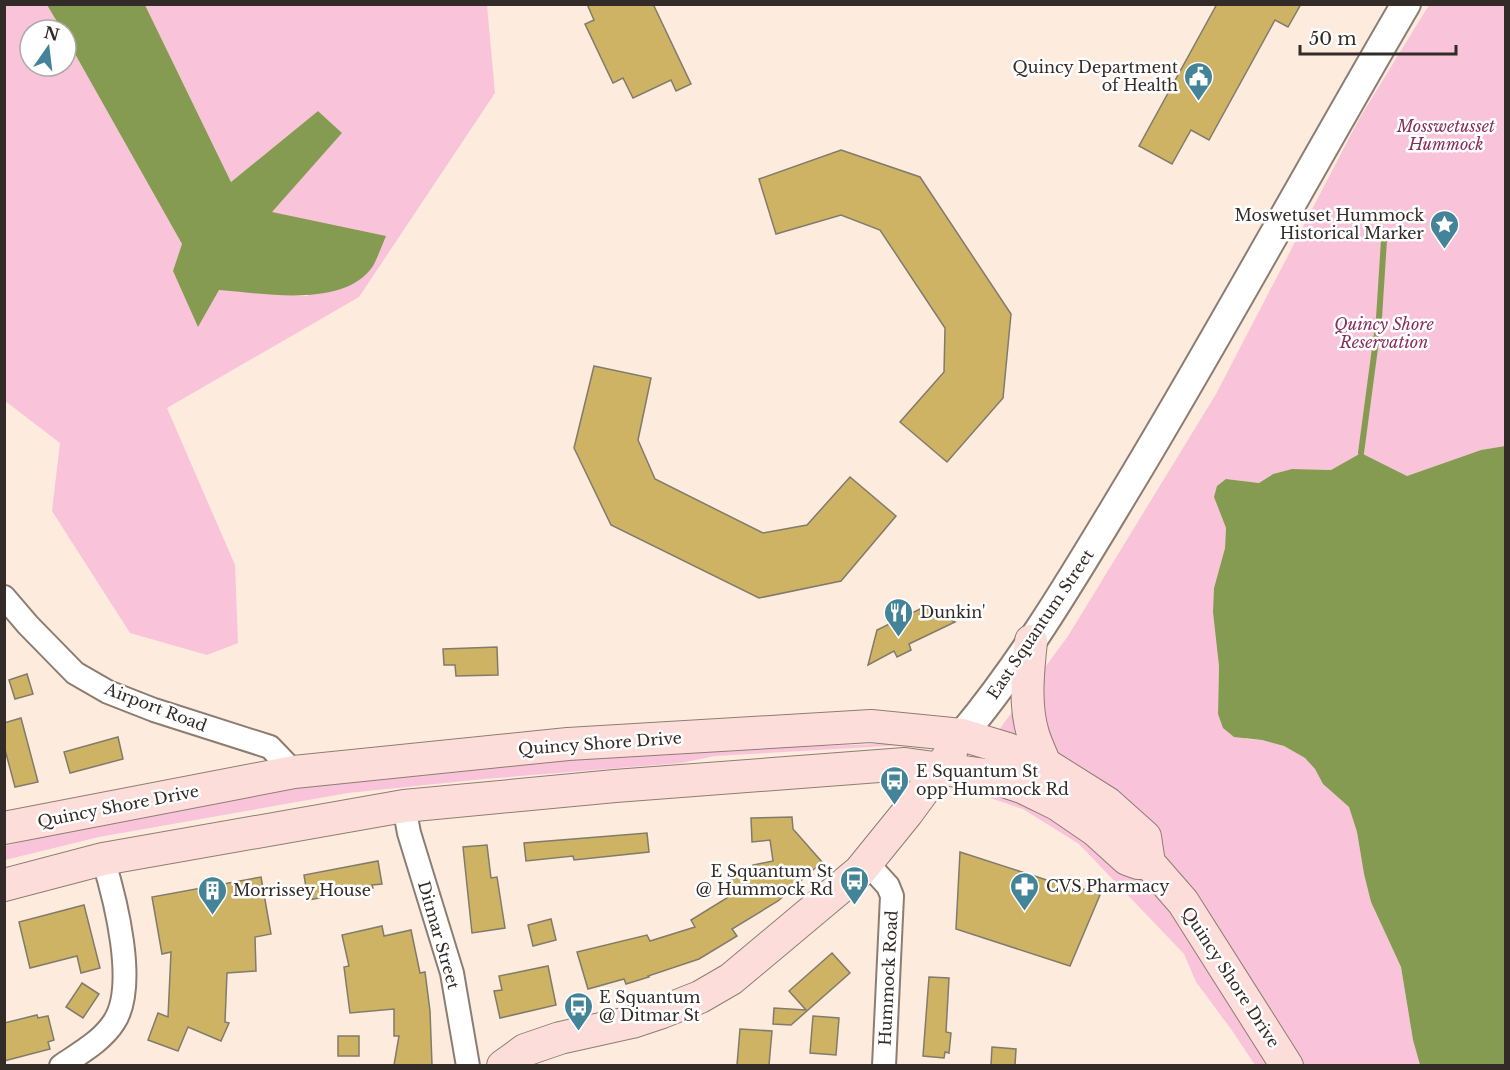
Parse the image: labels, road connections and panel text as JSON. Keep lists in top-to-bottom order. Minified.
{"streets":{"main road":["East Squantum Street","Quincy Shore Drive"],"street":["Airport Road","Ditmar Street","Hummock Road"]},"crossings":[["East Squantum Street","Quincy Shore Drive"],["East Squantum Street","Hummock Road"],["Airport Road","Quincy Shore Drive"]],"parks":["Mosswetusset Hummock","Quincy Shore Reservation"],"places":{"public building":["Quincy Department of Health"],"place":["Moswetuset Hummock Historical Marker"],"restaurant":["Dunkin'"],"bus stop":["E Squantum St opp Hummock Rd","E Squantum St @ Hummock Rd","E Squantum @ Ditmar St"],"pharmacy":["CVS Pharmacy"],"building":["Morrissey House"]},"scale_bar":"50 m","north":"top"}
